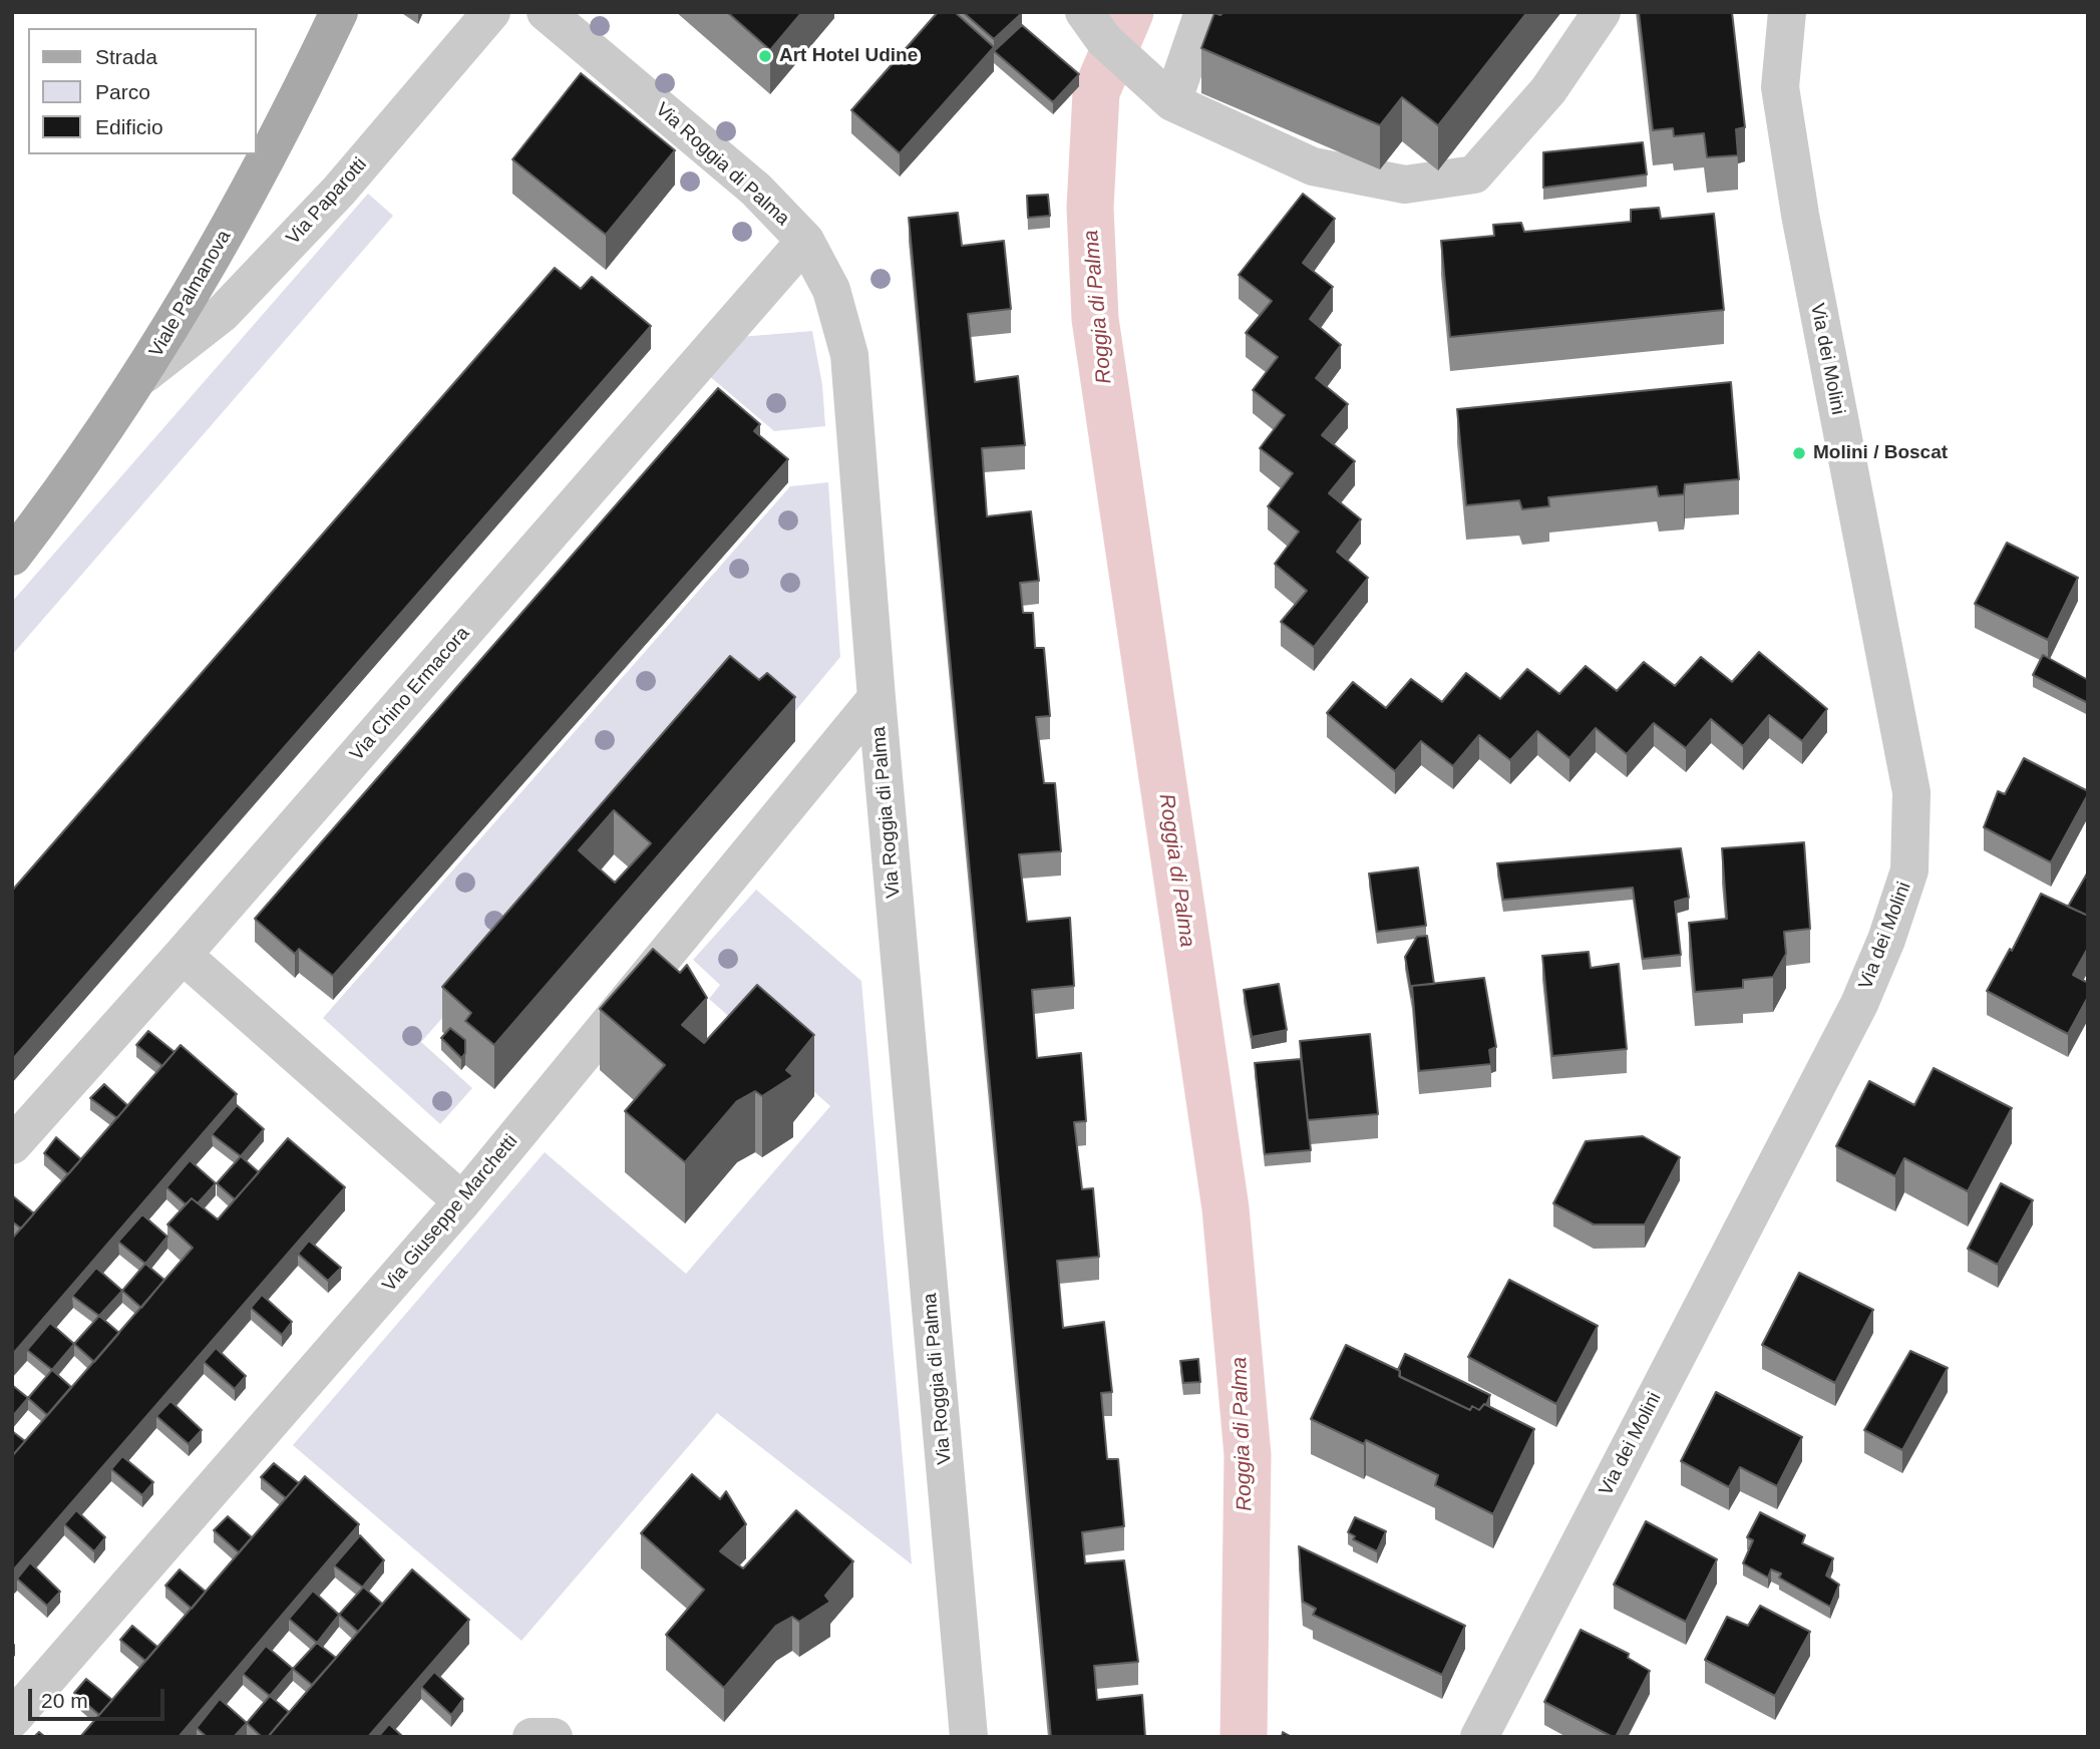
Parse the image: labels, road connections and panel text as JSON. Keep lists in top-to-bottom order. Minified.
{"streets":{"main road":["Viale Palmanova"],"street":["Via Roggia di Palma","Via Paparotti","Via dei Molini","Via Chino Ermacora","Via Giuseppe Marchetti"]},"crossings":[["Via Roggia di Palma","Via Chino Ermacora"],["Via Roggia di Palma","Via Giuseppe Marchetti"],["Via Paparotti","Viale Palmanova"]],"water":["Roggia di Palma"],"places":["Art Hotel Udine","Molini / Boscat"],"legend":["Strada","Parco","Edificio"],"scale_bar":"20 m"}
